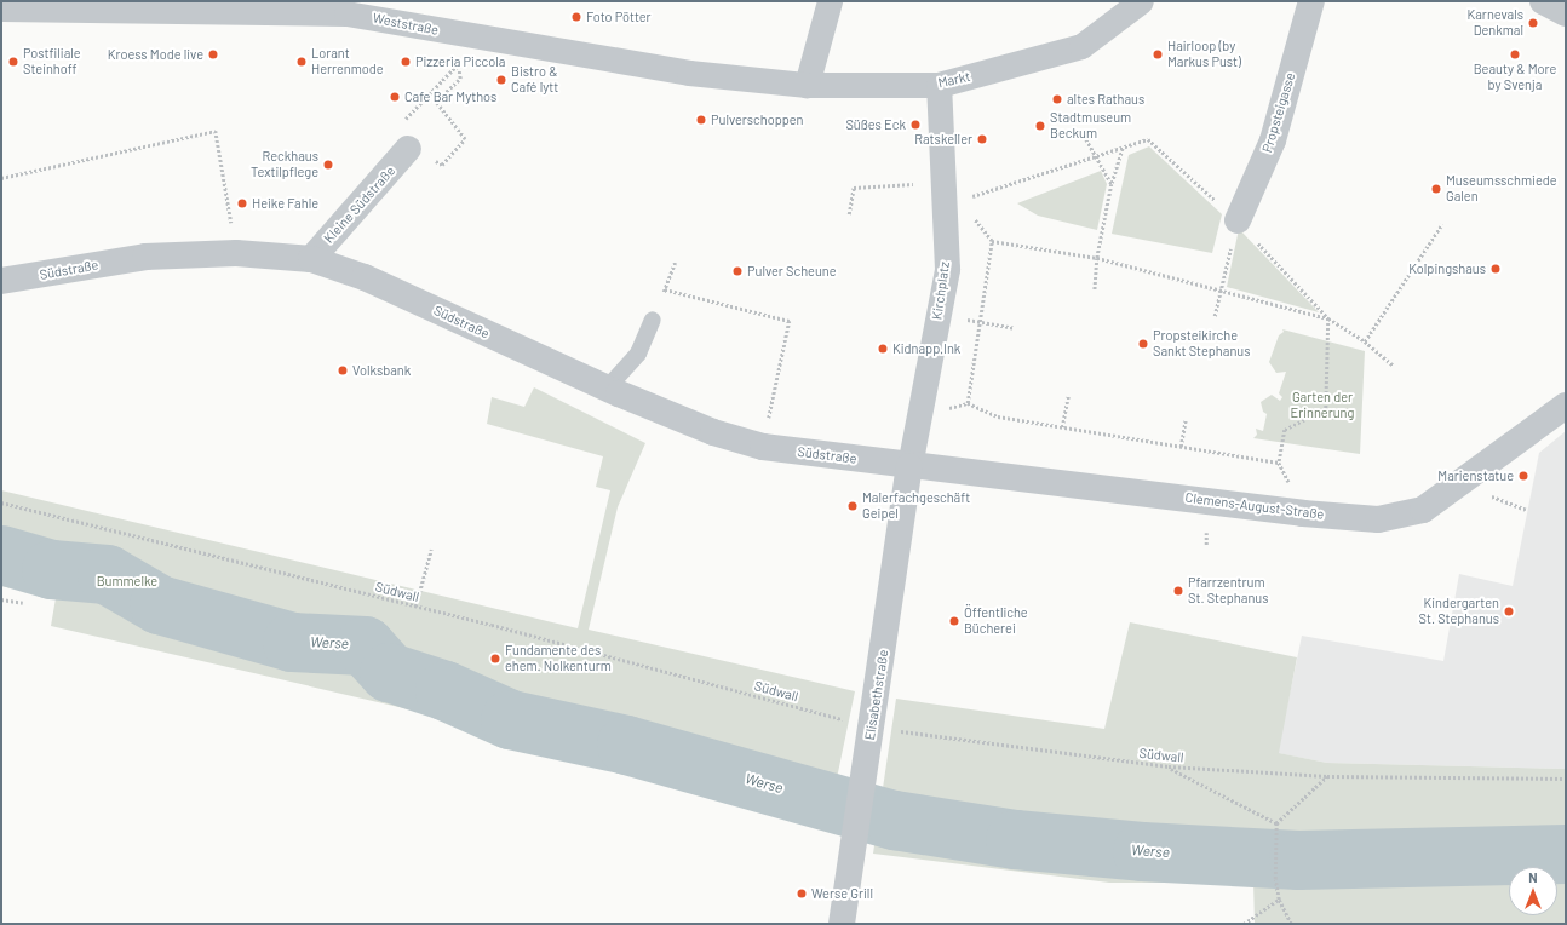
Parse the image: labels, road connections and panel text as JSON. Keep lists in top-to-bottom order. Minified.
{"streets":{"street":["Weststraße","Markt","Propsteigasse","Kleine Südstraße","Südstraße","Kirchplatz","Clemens-August-Straße","Elisabethstraße"],"path":["Südwall"]},"crossings":[["Weststraße","Markt"],["Markt","Kirchplatz"],["Kleine Südstraße","Südstraße"],["Südstraße","Kirchplatz"],["Südstraße","Clemens-August-Straße"],["Südstraße","Elisabethstraße"],["Kirchplatz","Clemens-August-Straße"],["Kirchplatz","Elisabethstraße"],["Clemens-August-Straße","Elisabethstraße"],["Südwall","Elisabethstraße"]],"water":["Werse"],"parks":["Garten der Erinnerung","Bummelke"],"places":["Foto Pötter","Karnevals Denkmal","Kroess Mode live","Hairloop (by Markus Pust)","Beauty & More by Svenja","Postfiliale Steinhoff","Lorant Herrenmode","Pizzeria Piccola","Bistro & Café lytt","Cafe Bar Mythos","altes Rathaus","Pulverschoppen","Süßes Eck","Stadtmuseum Beckum","Ratskeller","Reckhaus Textilpflege","Museumsschmiede Galen","Heike Fahle","Kolpingshaus","Pulver Scheune","Propsteikirche Sankt Stephanus","Kidnapp.Ink","Volksbank","Marienstatue","Malerfachgeschäft Geipel","Pfarrzentrum St. Stephanus","Kindergarten St. Stephanus","Öffentliche Bücherei","Fundamente des ehem. Nolkenturm","Werse Grill"],"north":"top"}
